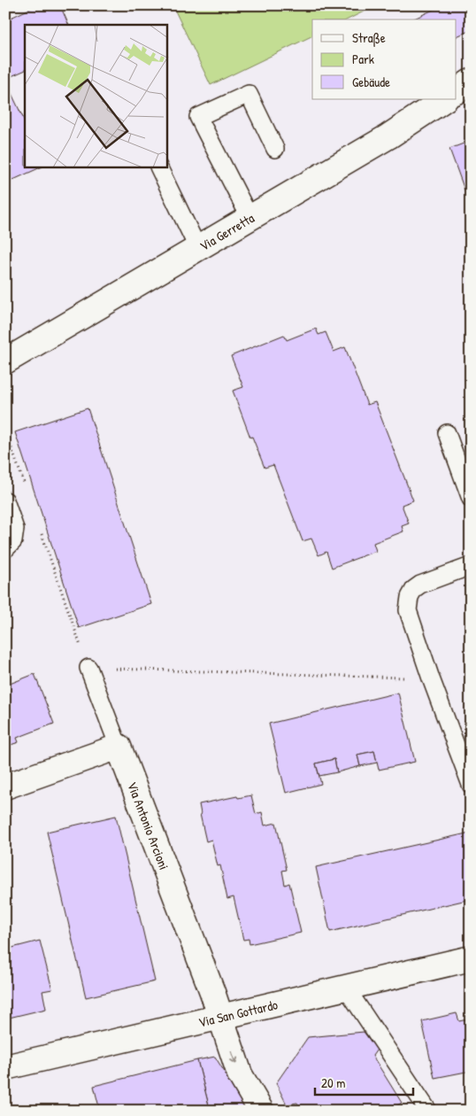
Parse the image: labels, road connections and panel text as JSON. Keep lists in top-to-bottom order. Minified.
{"streets":{"street":["Via Gerretta","Via Antonio Arcioni","Via San Gottardo"]},"crossings":[["Via Antonio Arcioni","Via San Gottardo"]],"legend":["Straße","Park","Gebäude"],"scale_bar":"20 m"}
